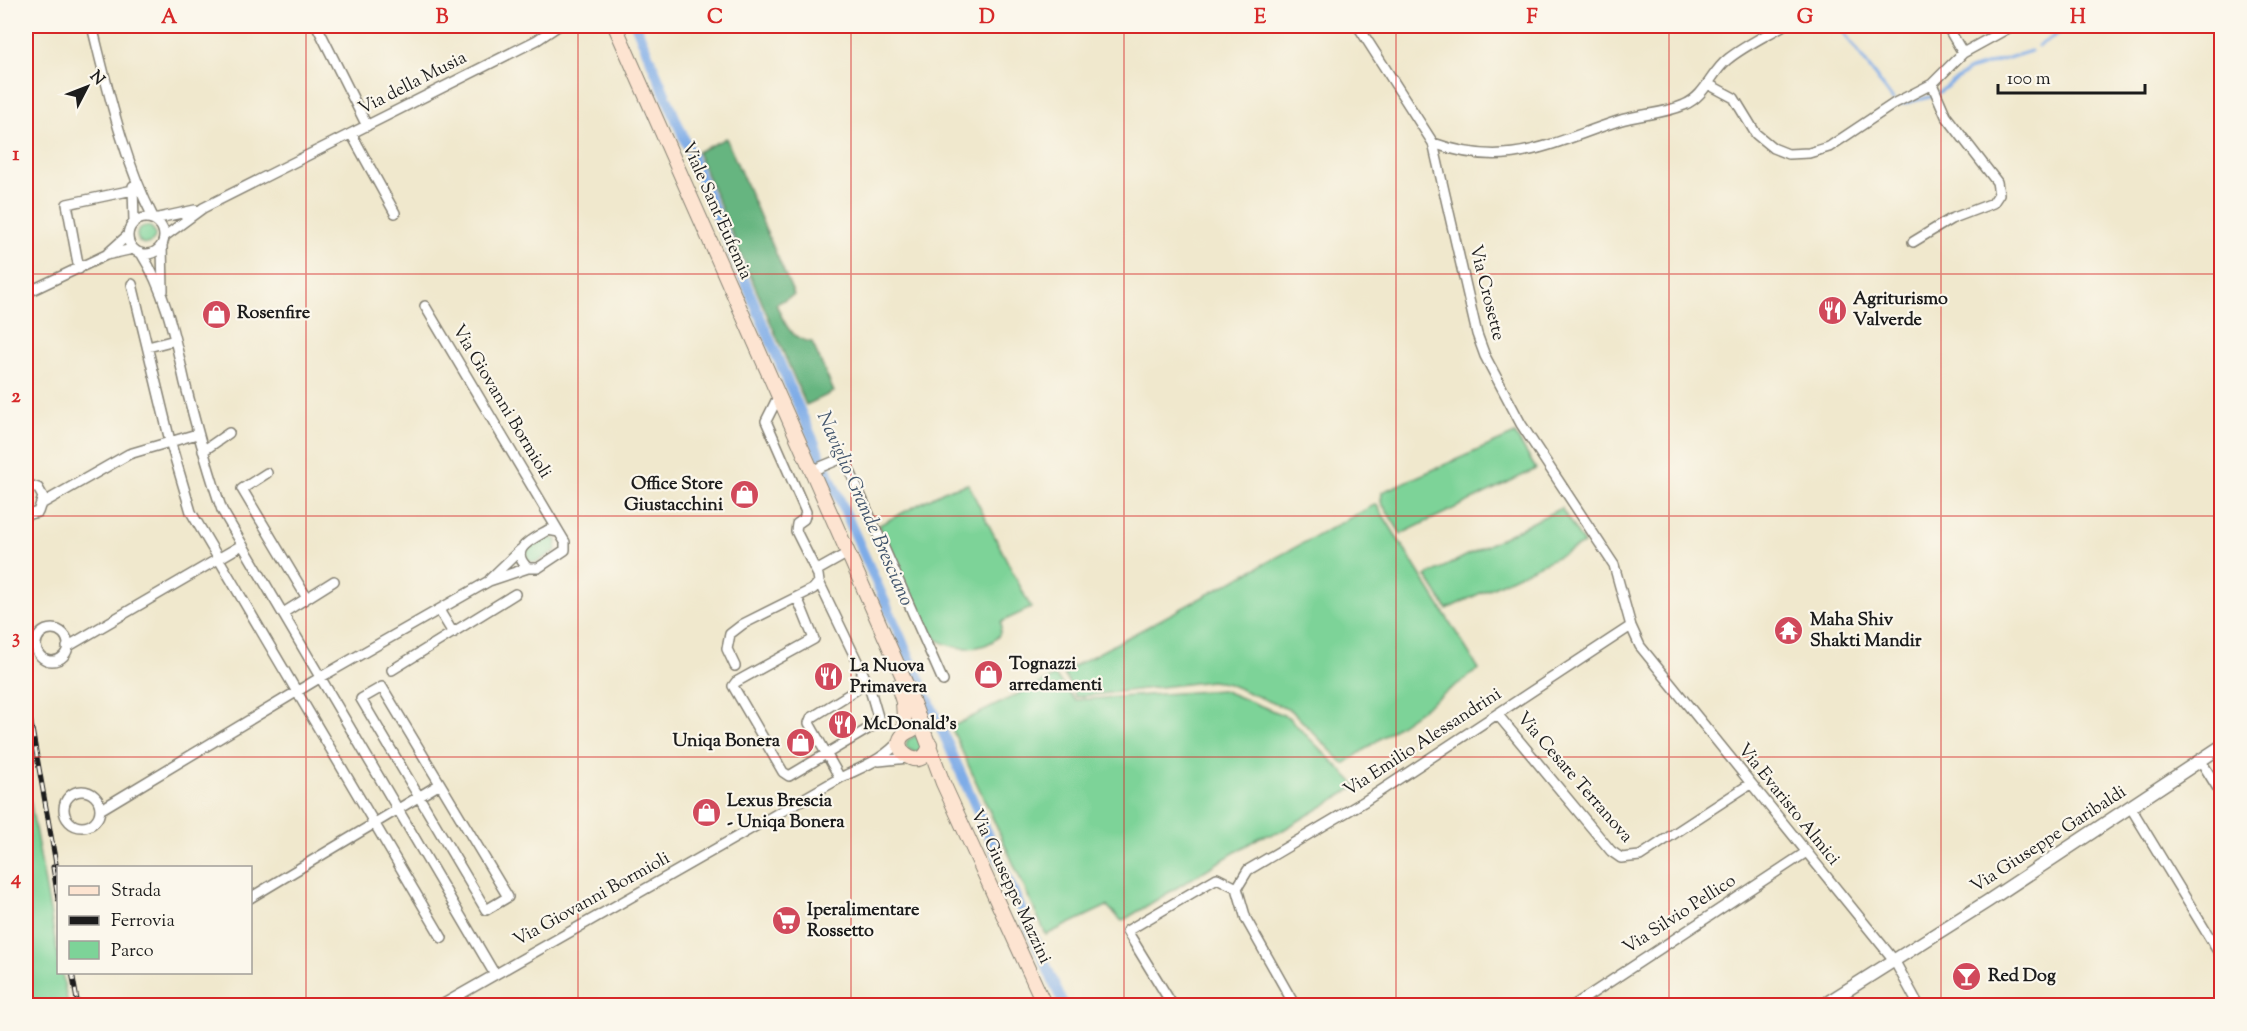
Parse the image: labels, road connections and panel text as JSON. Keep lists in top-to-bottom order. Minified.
{"streets":{"main road":["Viale Sant'Eufemia","Via Giuseppe Mazzini"],"street":["Via della Musia","Via Crosette","Via Giovanni Bormioli","Via Emilio Alessandrini","Via Cesare Terranova","Via Evaristo Almici","Via Giuseppe Garibaldi","Via Silvio Pellico"]},"crossings":[["Viale Sant'Eufemia","Via Giuseppe Mazzini"],["Via Crosette","Via Emilio Alessandrini"],["Via Crosette","Via Evaristo Almici"],["Via Emilio Alessandrini","Via Cesare Terranova"],["Via Emilio Alessandrini","Via Evaristo Almici"],["Via Cesare Terranova","Via Evaristo Almici"],["Via Evaristo Almici","Via Giuseppe Garibaldi"],["Via Evaristo Almici","Via Silvio Pellico"]],"water":["Naviglio Grande Bresciano"],"places":{"restaurant":["Agriturismo Valverde","La Nuova Primavera","McDonald's"],"shop":["Rosenfire","Office Store Giustacchini","Tognazzi arredamenti","Uniqa Bonera","Lexus Brescia - Uniqa Bonera"],"temple":["Maha Shiv Shakti Mandir"],"supermarket":["Iperalimentare Rossetto"],"bar":["Red Dog"]},"legend":["Strada","Ferrovia","Parco"],"scale_bar":"100 m","north":"top right","grid":{"columns":["A","B","C","D","E","F","G","H"],"rows":["1","2","3","4"]}}
